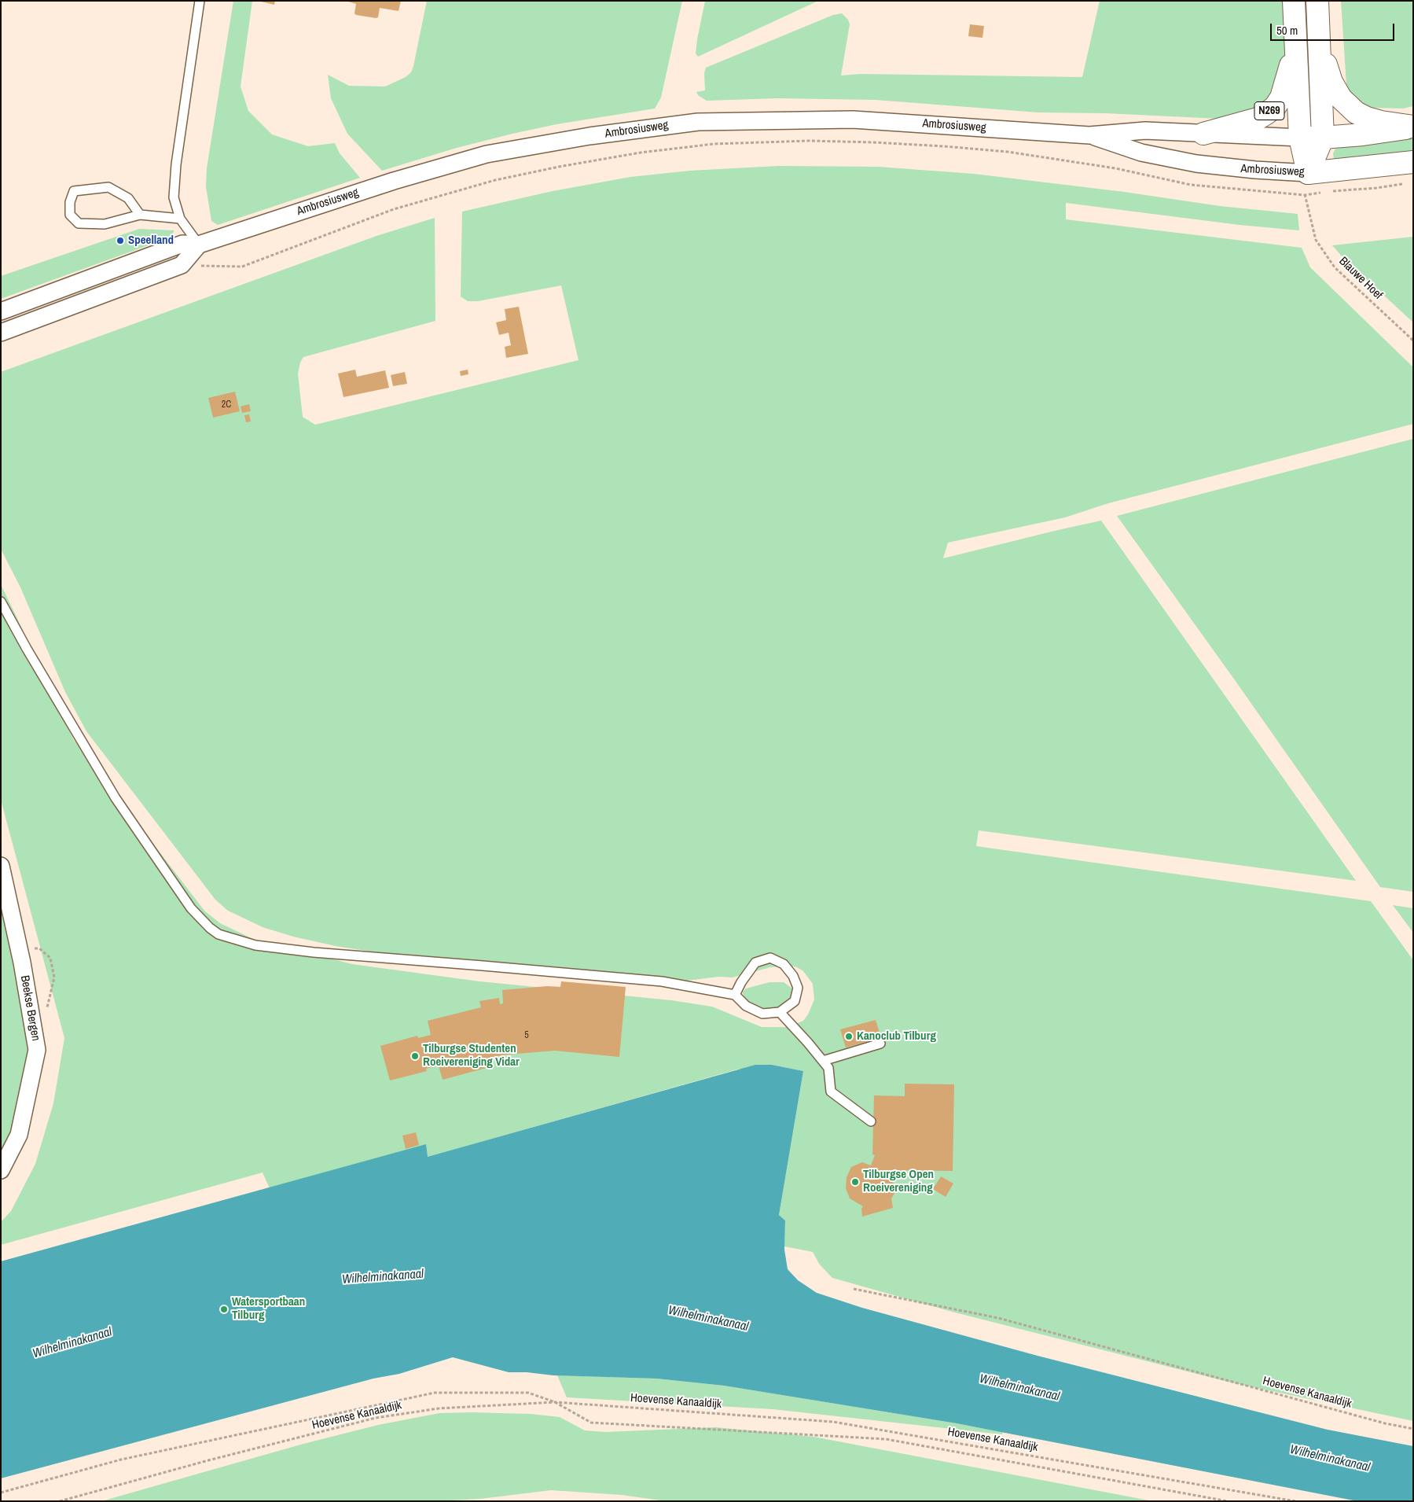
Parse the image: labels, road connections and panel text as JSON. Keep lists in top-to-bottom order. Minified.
{"streets":{"main road":["N269","Ambrosiusweg"],"street":["Beekse Bergen"],"path":["Blauwe Hoef","Hoevense Kanaaldijk"]},"crossings":[["N269","Ambrosiusweg"],["Ambrosiusweg","Blauwe Hoef"]],"water":["Wilhelminakanaal"],"places":["Speelland","Kanoclub Tilburg","Tilburgse Studenten Roeivereniging Vidar","Tilburgse Open Roeivereniging","Watersportbaan Tilburg"],"house_numbers":["2C","5"],"scale_bar":"50 m"}
